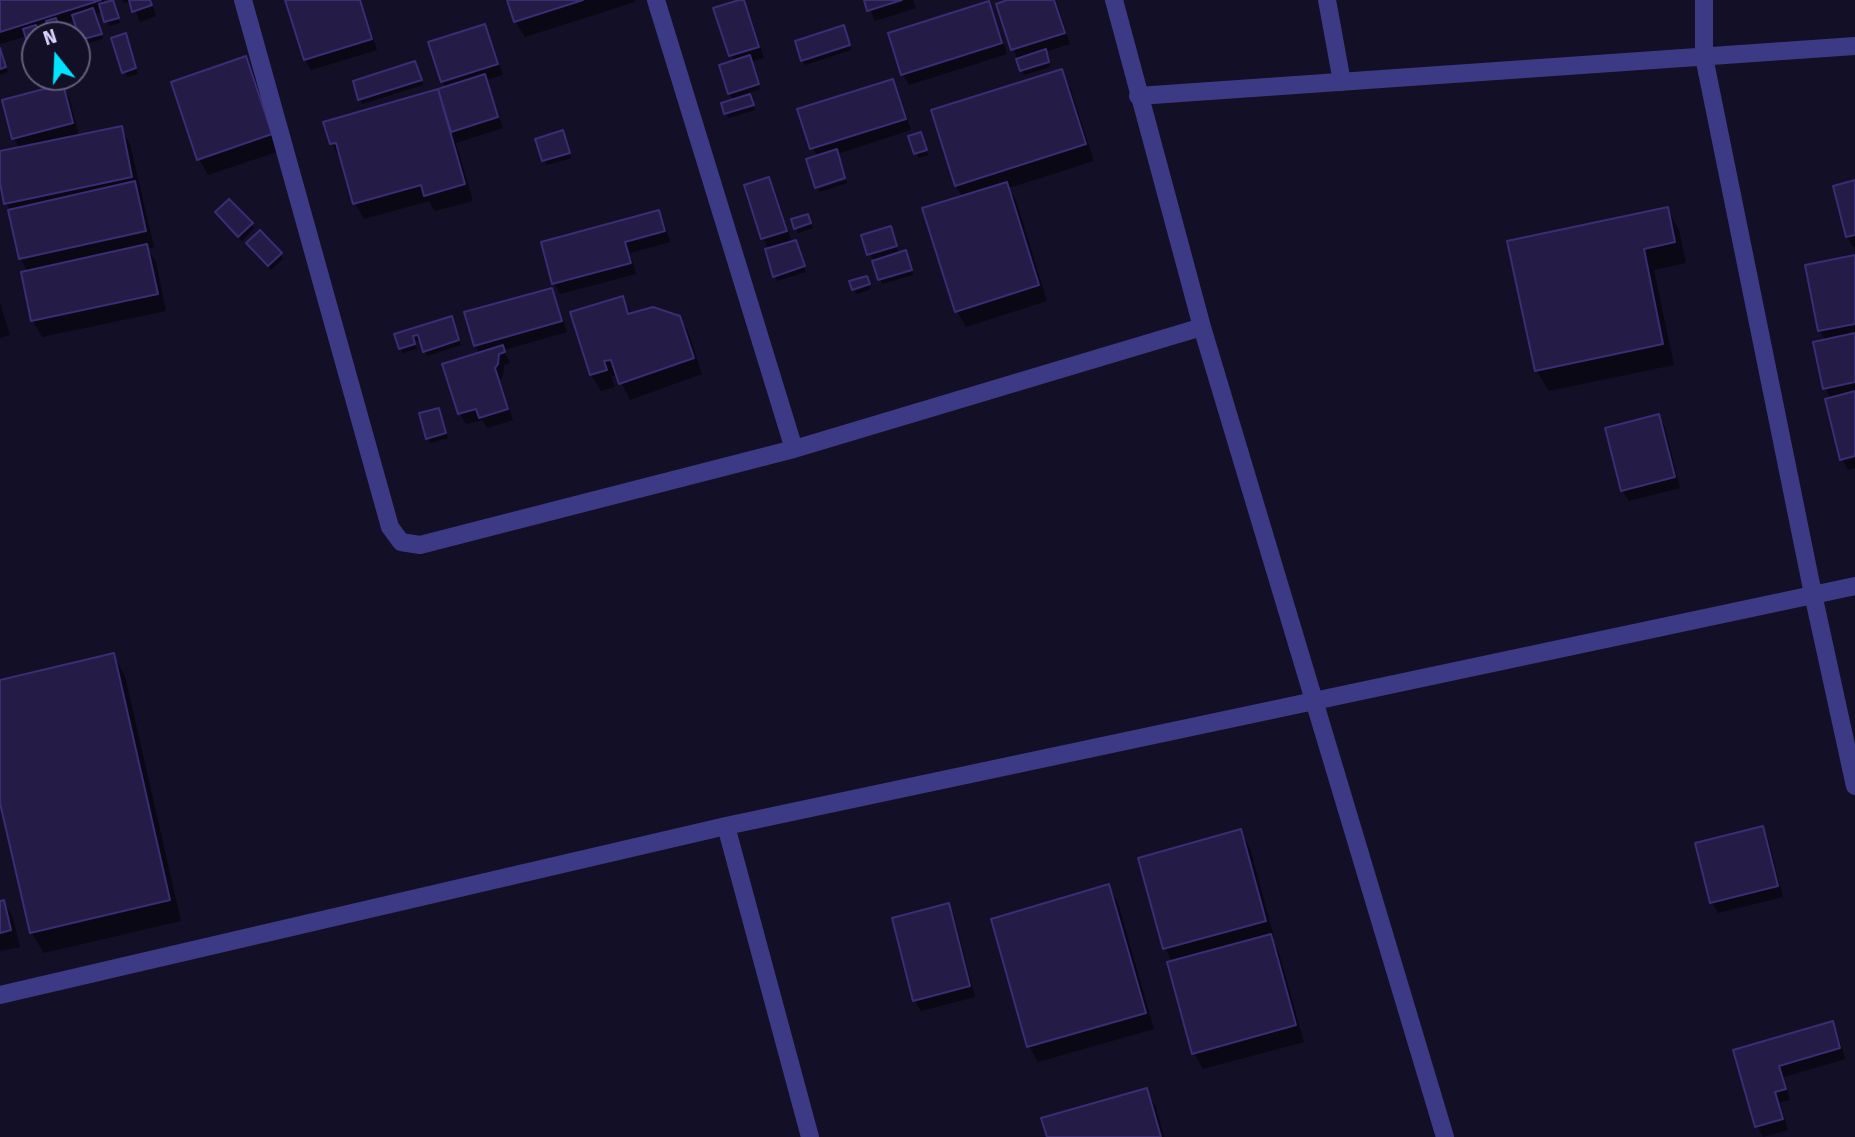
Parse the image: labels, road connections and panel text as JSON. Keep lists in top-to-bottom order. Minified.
{"north":"top"}
